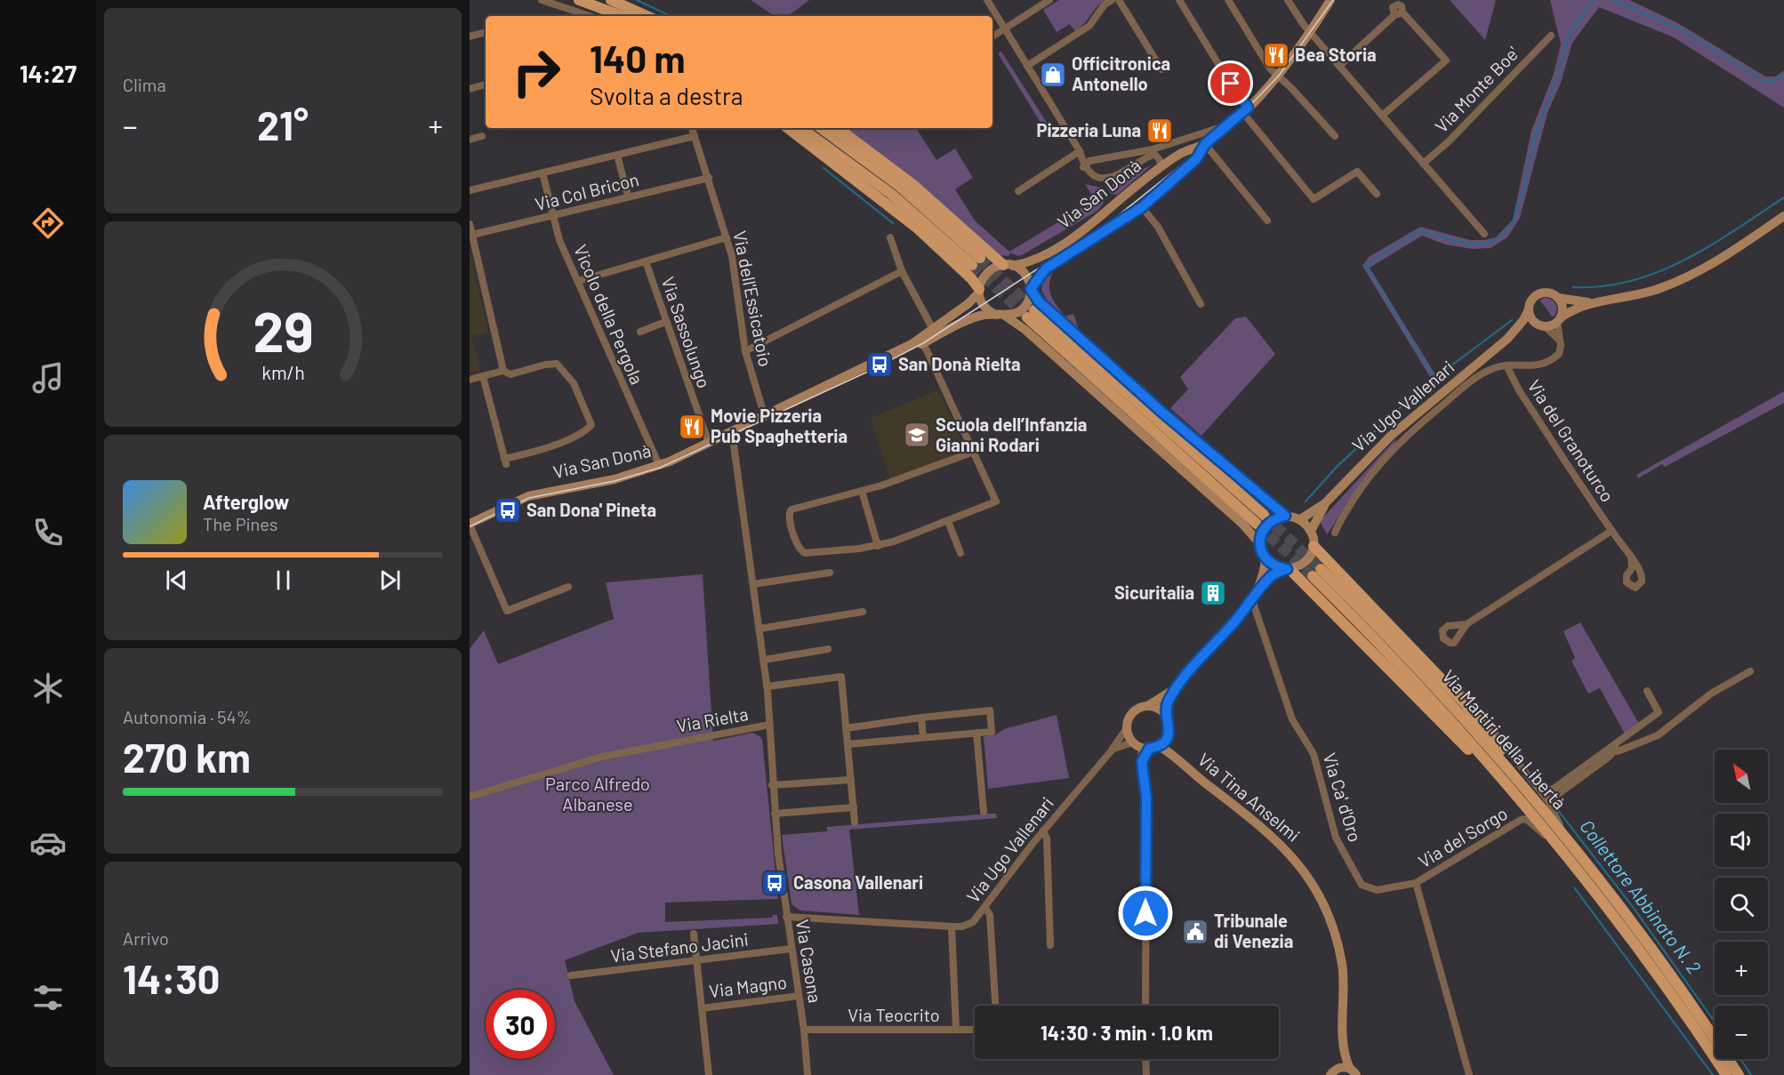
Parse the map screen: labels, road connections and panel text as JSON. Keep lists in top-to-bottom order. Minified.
{"streets":{"main road":["Via Martiri della Libertà"],"street":["Via Monte Boe'","Via Col Bricon","Via San Donà","Via dell'Essicatoio","Vicolo della Pergola","Via Sassolungo","Via Ugo Vallenari","Via del Granoturco","Via Rielta","Via Tina Anselmi","Via Ca' d'Oro","Via del Sorgo","Via Stefano Jacini","Via Casona","Via Magno","Via Teocrito"]},"crossings":[["Via Col Bricon","Via dell'Essicatoio"],["Via Col Bricon","Vicolo della Pergola"],["Via San Donà","Via dell'Essicatoio"],["Via San Donà","Vicolo della Pergola"],["Via San Donà","Via Sassolungo"],["Via San Donà","Via Rielta"],["Via Ugo Vallenari","Via del Granoturco"],["Via Ugo Vallenari","Via Tina Anselmi"],["Via Ugo Vallenari","Via Casona"],["Via Rielta","Via Casona"],["Via Martiri della Libertà","Via del Sorgo"],["Via Ca' d'Oro","Via del Sorgo"],["Via Stefano Jacini","Via Casona"],["Via Casona","Via Magno"],["Via Casona","Via Teocrito"]],"water":["Collettore Abbinato N. 2"],"parks":["Parco Alfredo Albanese"],"places":{"restaurant":["Bea Storia","Pizzeria Luna","Movie Pizzeria Pub Spaghetteria"],"shop":["Officitronica Antonello"],"bus stop":["San Donà Rielta","San Dona' Pineta","Casona Vallenari"],"school or university":["Scuola dell’Infanzia Gianni Rodari"],"building":["Sicuritalia"],"public building":["Tribunale di Venezia"]},"north":"top left","page":{"tabs":"14:27","tile":["Clima",["Autonomia · 54%","270 km"],["Arrivo","14:30"]],"turn":["140 m","Svolta a destra"],"heat":["−","21°","+"],"song":["Afterglow","The Pines"],"map_buttons":["+","−"],"limit":"30","trip":"14:30 · 3 min · 1.0 km","gauge":["29","km/h"]}}
